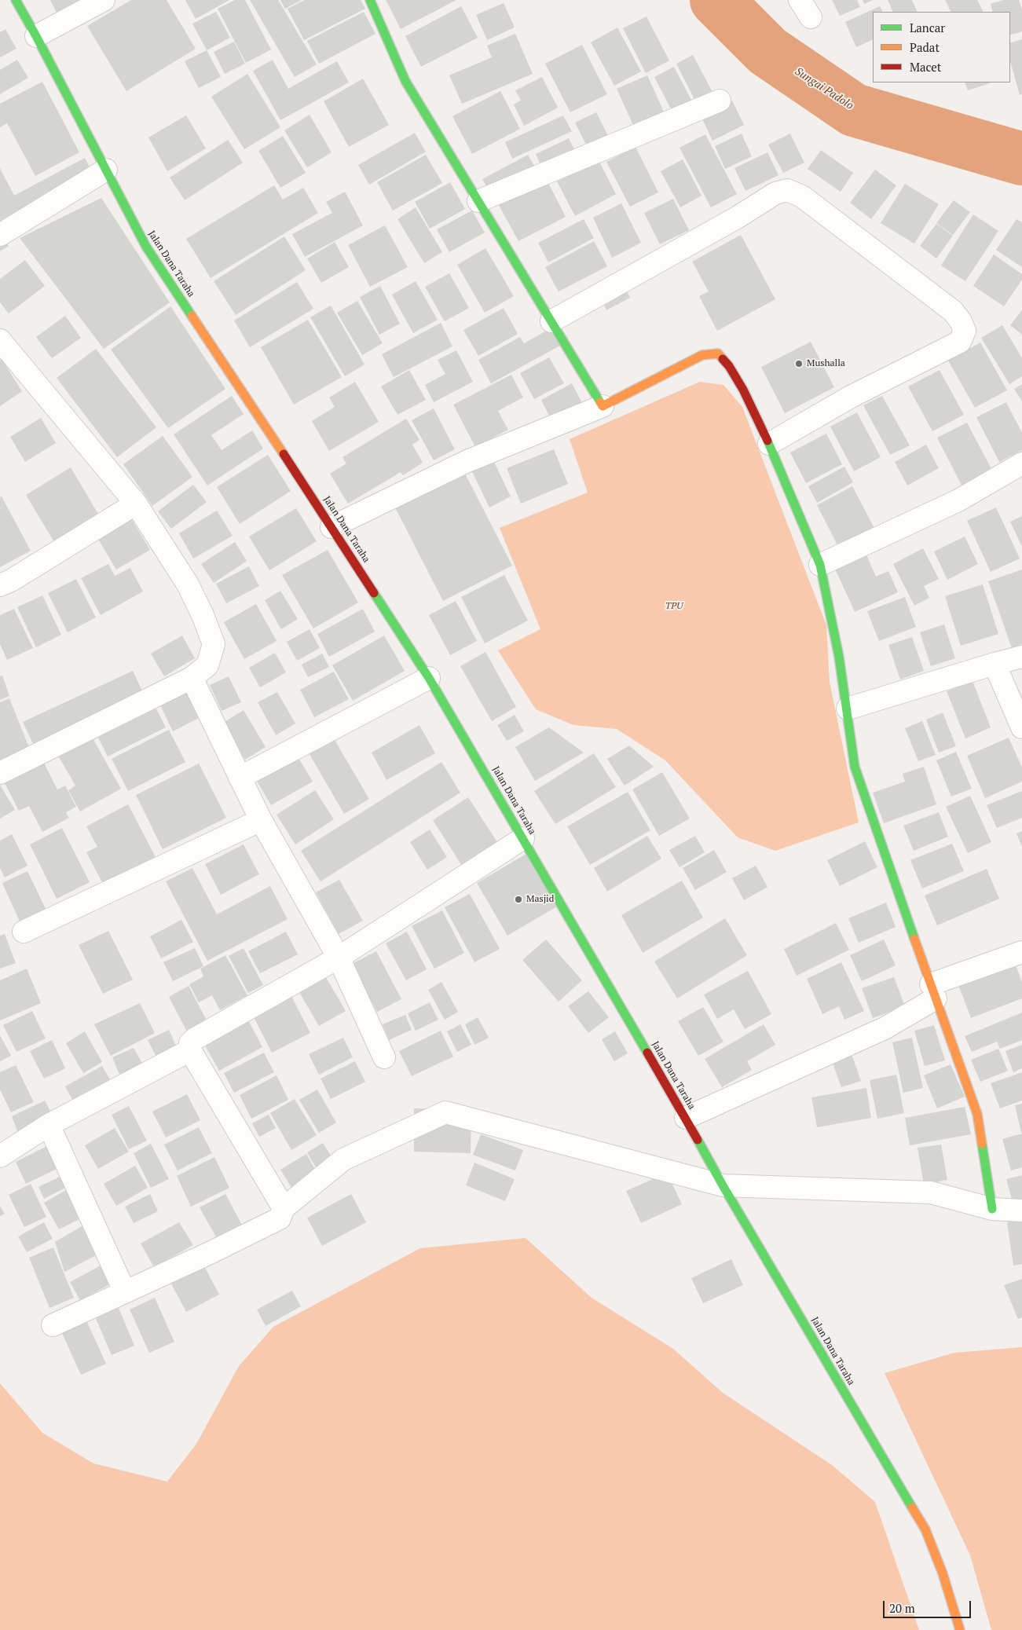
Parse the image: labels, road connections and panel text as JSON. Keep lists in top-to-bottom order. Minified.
{"streets":{"street":["Jalan Dana Taraha"]},"water":["Sungai Padolo"],"parks":["TPU"],"places":["Mushalla","Masjid"],"legend":["Lancar","Padat","Macet"],"scale_bar":"20 m"}
